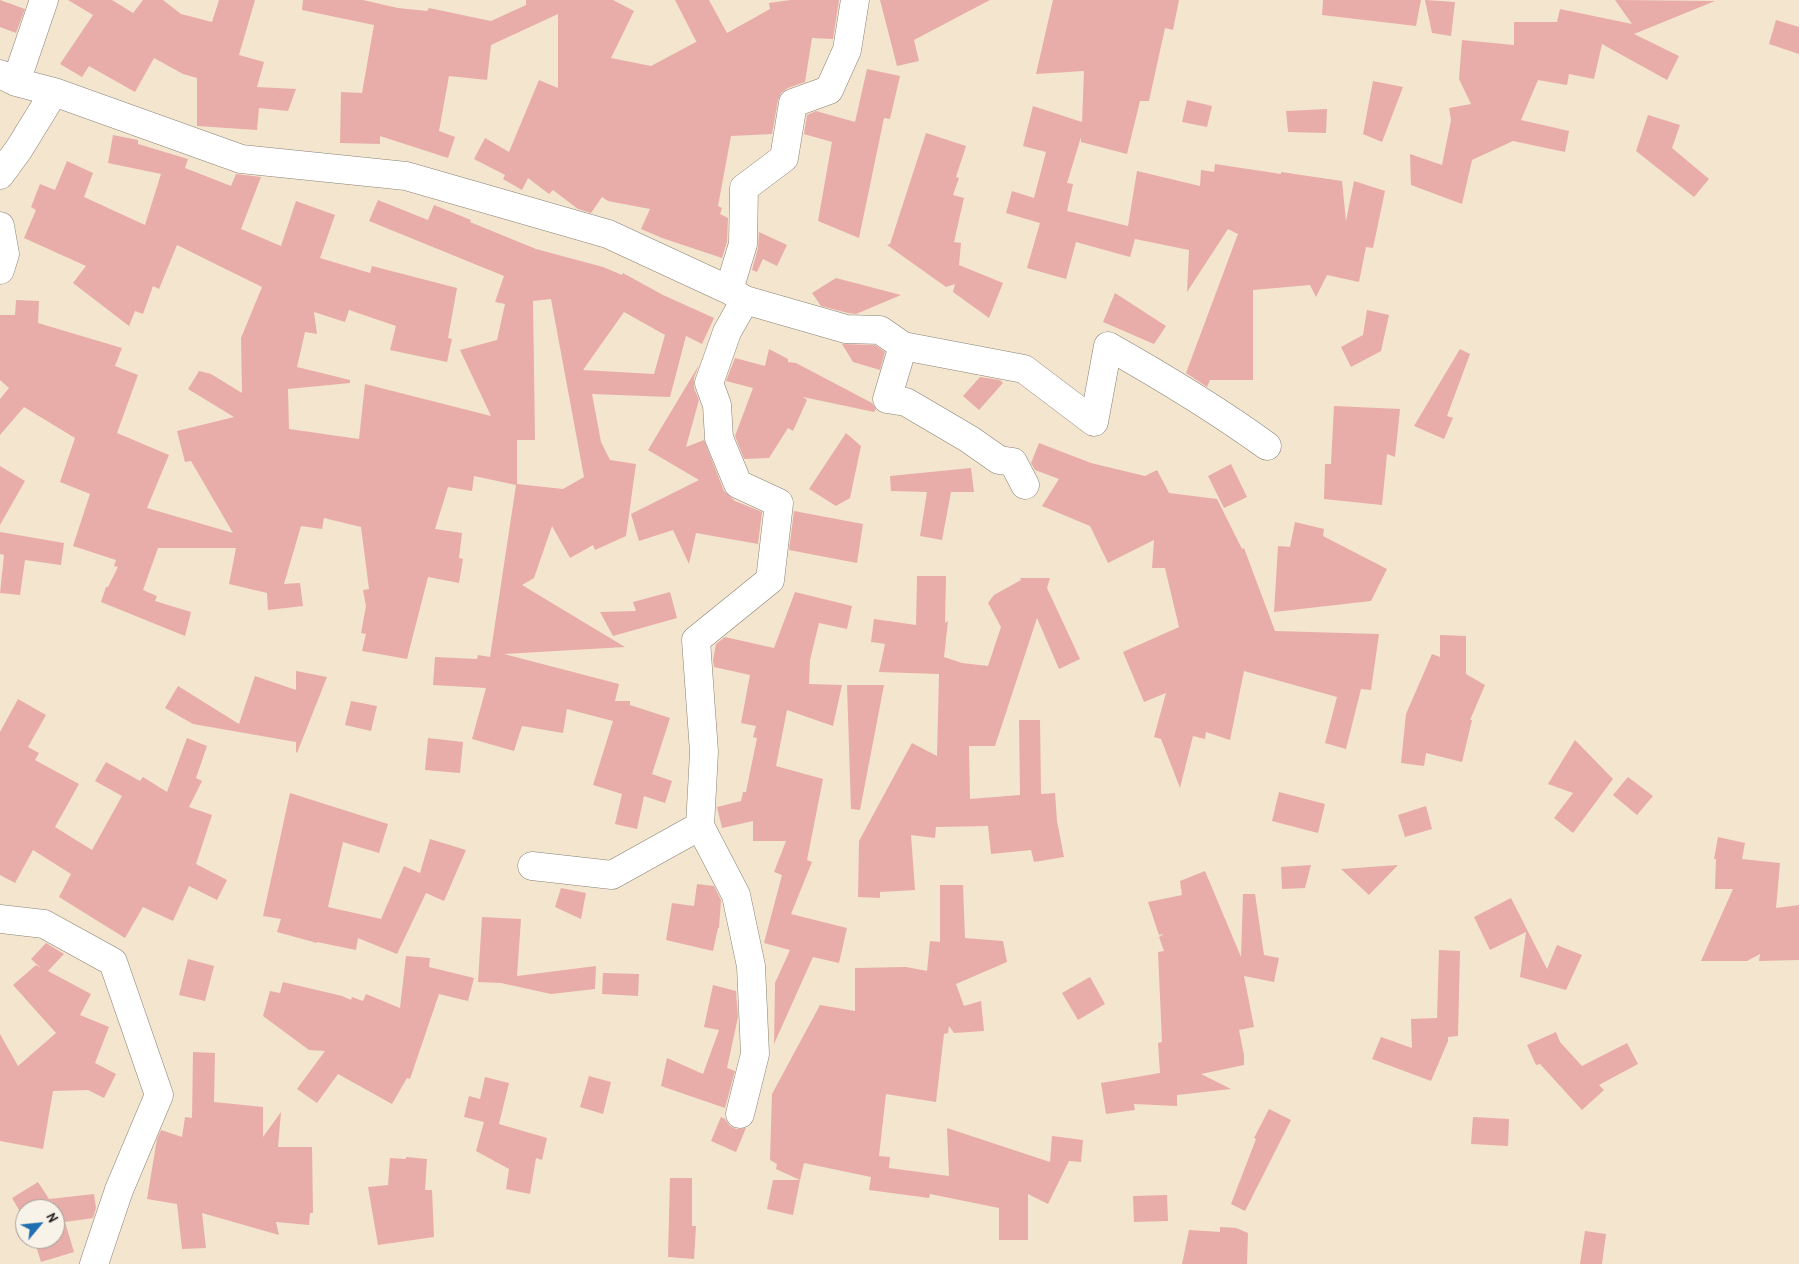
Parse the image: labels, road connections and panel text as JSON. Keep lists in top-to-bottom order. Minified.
{"north":"top right"}
